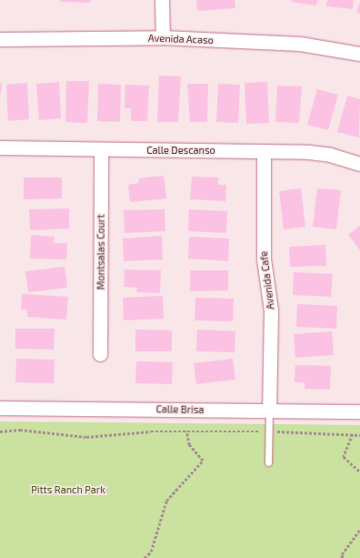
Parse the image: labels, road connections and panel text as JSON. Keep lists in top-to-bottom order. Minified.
{"streets":{"street":["Avenida Acaso","Calle Descanso","Montsalas Court","Avenida Cafe","Calle Brisa"]},"crossings":[["Calle Descanso","Montsalas Court"],["Calle Descanso","Avenida Cafe"],["Avenida Cafe","Calle Brisa"]],"parks":["Pitts Ranch Park"]}
